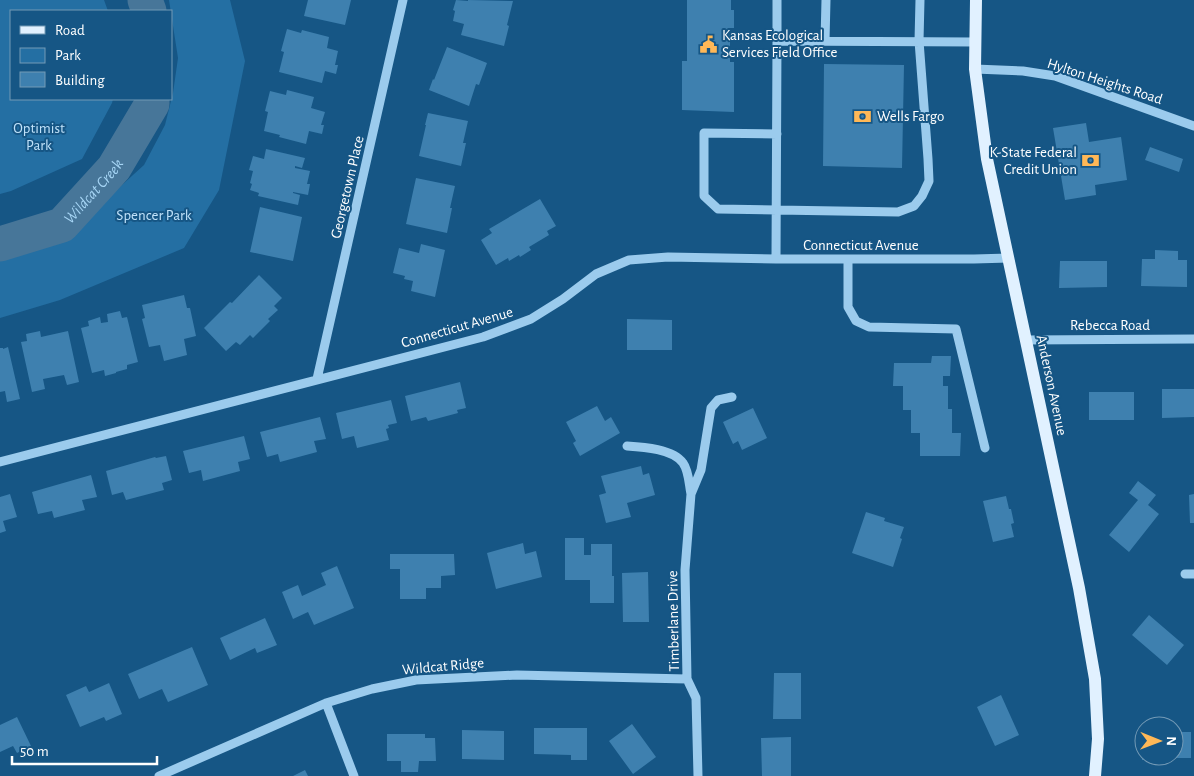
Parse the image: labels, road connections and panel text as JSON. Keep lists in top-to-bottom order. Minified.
{"streets":{"main road":["Anderson Avenue"],"street":["Hylton Heights Road","Georgetown Place","Connecticut Avenue","Rebecca Road","Timberlane Drive","Wildcat Ridge"]},"crossings":[["Hylton Heights Road","Anderson Avenue"],["Georgetown Place","Connecticut Avenue"],["Connecticut Avenue","Anderson Avenue"],["Rebecca Road","Anderson Avenue"],["Timberlane Drive","Wildcat Ridge"]],"water":["Wildcat Creek"],"parks":["Optimist Park","Spencer Park"],"places":{"public building":["Kansas Ecological Services Field Office"],"bank":["Wells Fargo","K-State Federal Credit Union"]},"legend":["Road","Park","Building"],"scale_bar":"50 m","north":"right"}
